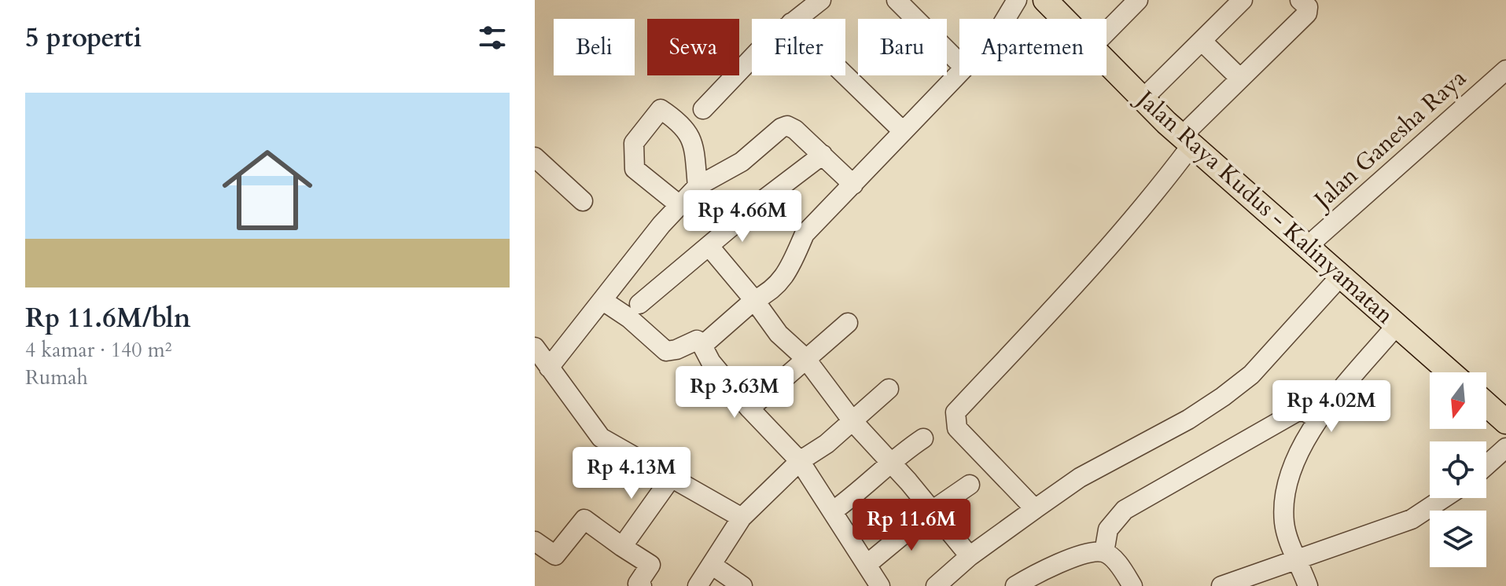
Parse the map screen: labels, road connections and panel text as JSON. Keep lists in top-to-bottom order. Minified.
{"streets":{"main road":["Jalan Raya Kudus - Kalinyamatan"],"street":["Jalan Ganesha Raya"]},"crossings":[["Jalan Ganesha Raya","Jalan Raya Kudus - Kalinyamatan"]],"north":"bottom","page":{"heading":"5 properti","chip":["Beli","Sewa","Filter","Baru","Apartemen"],"list":[{"name":"Rp 11.6M/bln","note":"4 kamar · 140 m² · Rumah"}],"price":["Rp 4.66M","Rp 3.63M","Rp 4.02M","Rp 4.13M","Rp 11.6M"]}}
